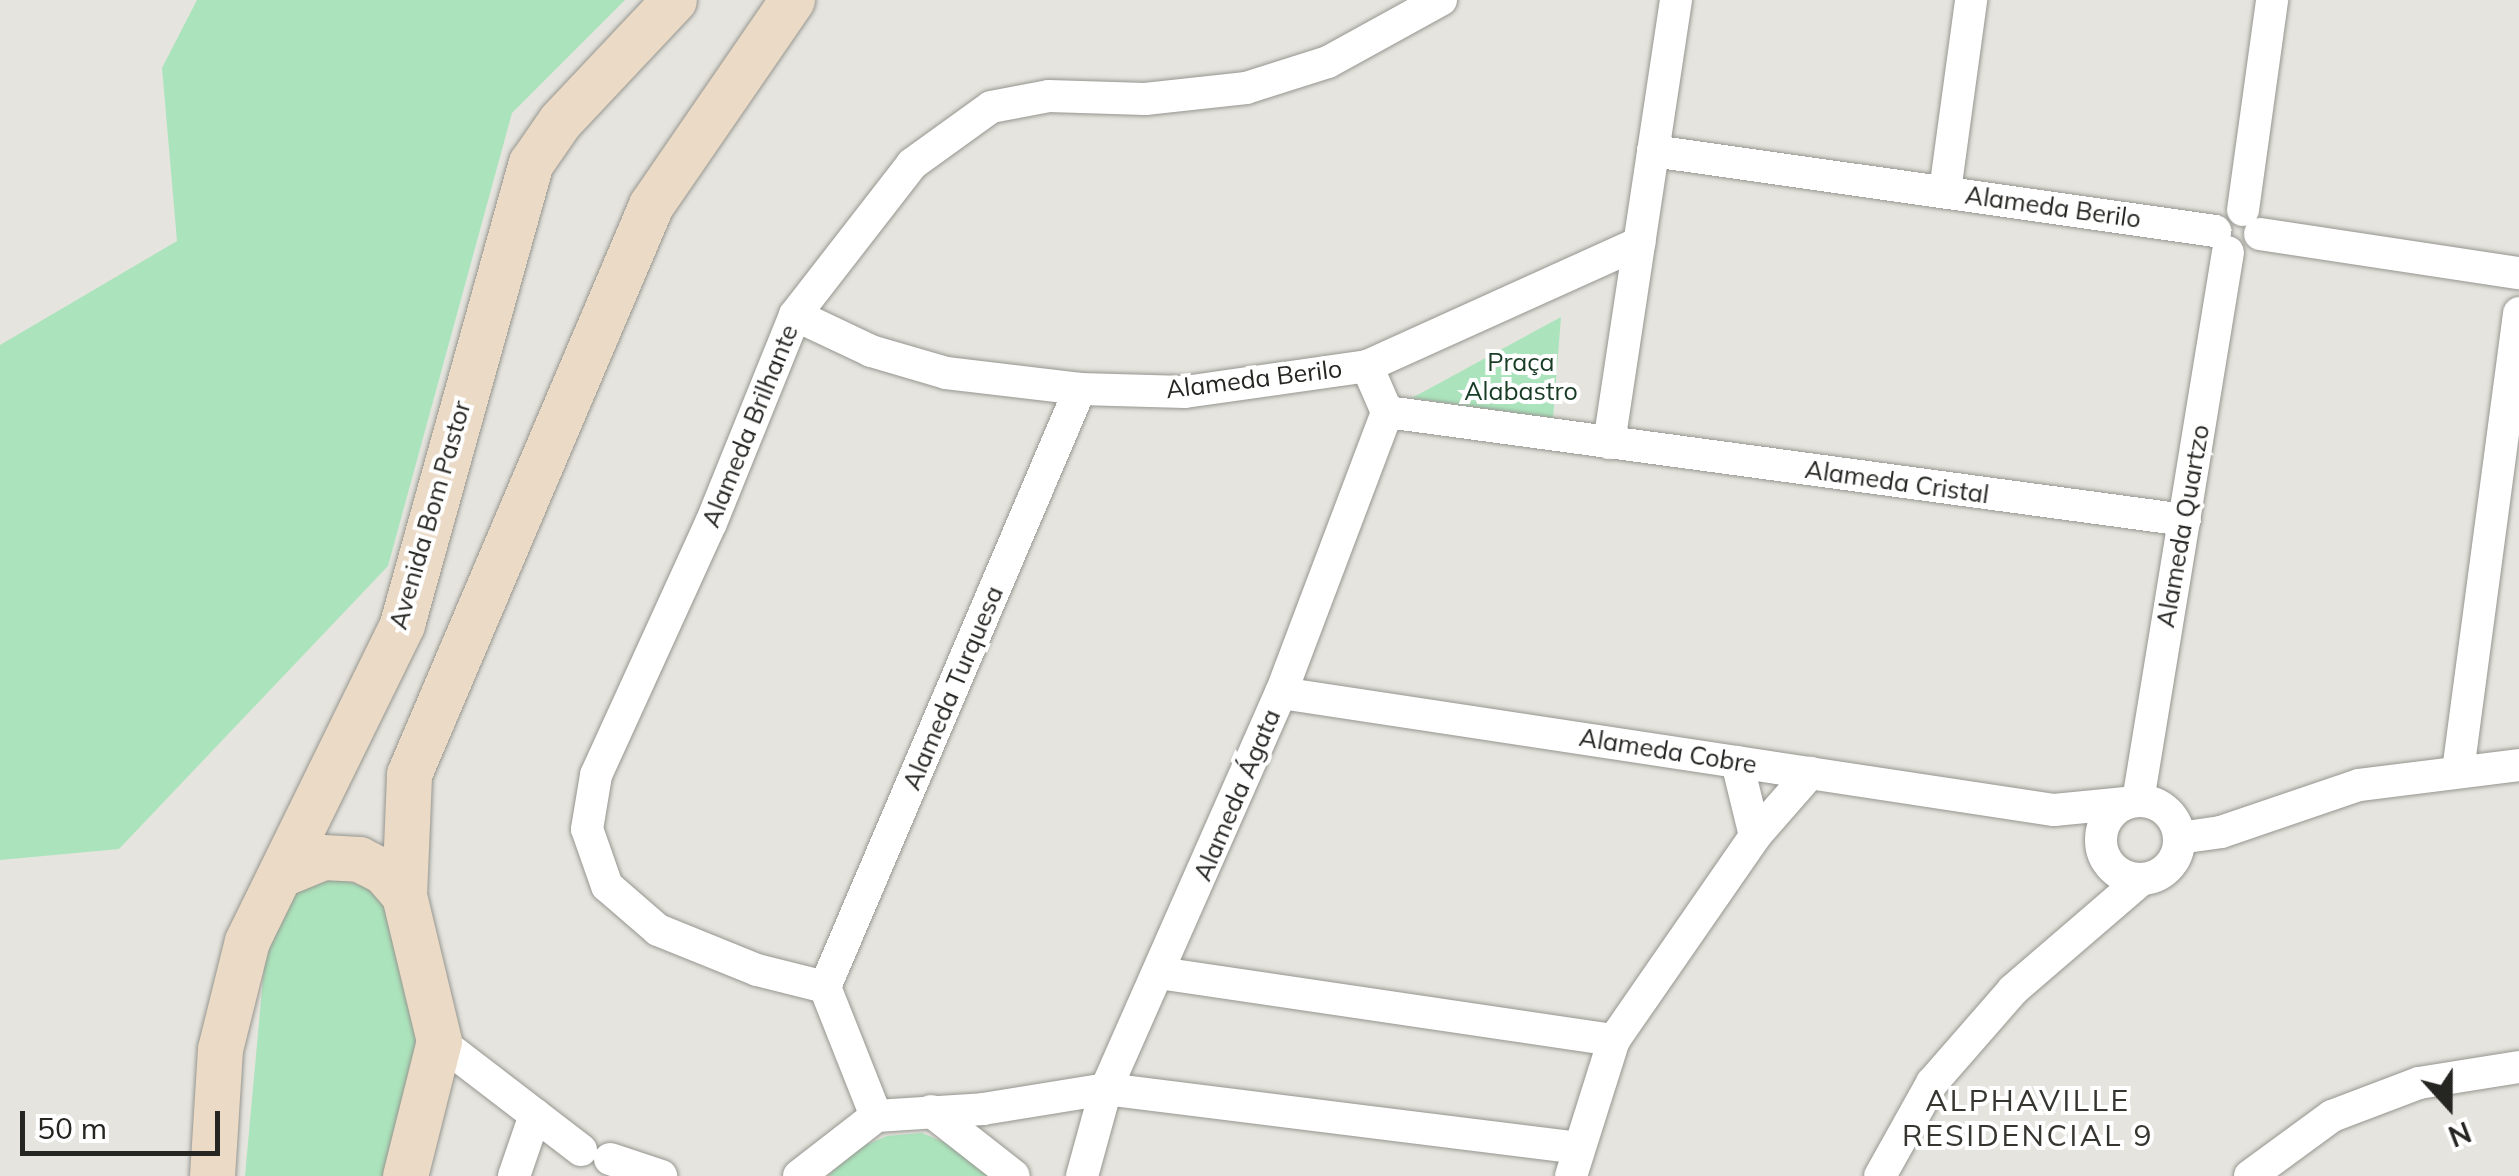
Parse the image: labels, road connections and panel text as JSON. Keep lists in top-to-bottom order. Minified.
{"streets":{"street":["Alameda Berilo","Alameda Brilhante","Alameda Cristal","Avenida Bom Pastor","Alameda Quartzo","Alameda Turquesa","Alameda Cobre","Alameda Ágata"]},"crossings":[["Alameda Berilo","Alameda Brilhante"],["Alameda Berilo","Alameda Quartzo"],["Alameda Berilo","Alameda Turquesa"],["Alameda Brilhante","Alameda Turquesa"],["Alameda Cristal","Alameda Quartzo"],["Alameda Quartzo","Alameda Cobre"],["Alameda Cobre","Alameda Ágata"]],"districts":["ALPHAVILLE RESIDENCIAL 9"],"parks":["Praça Alabastro"],"scale_bar":"50 m","north":"bottom"}
